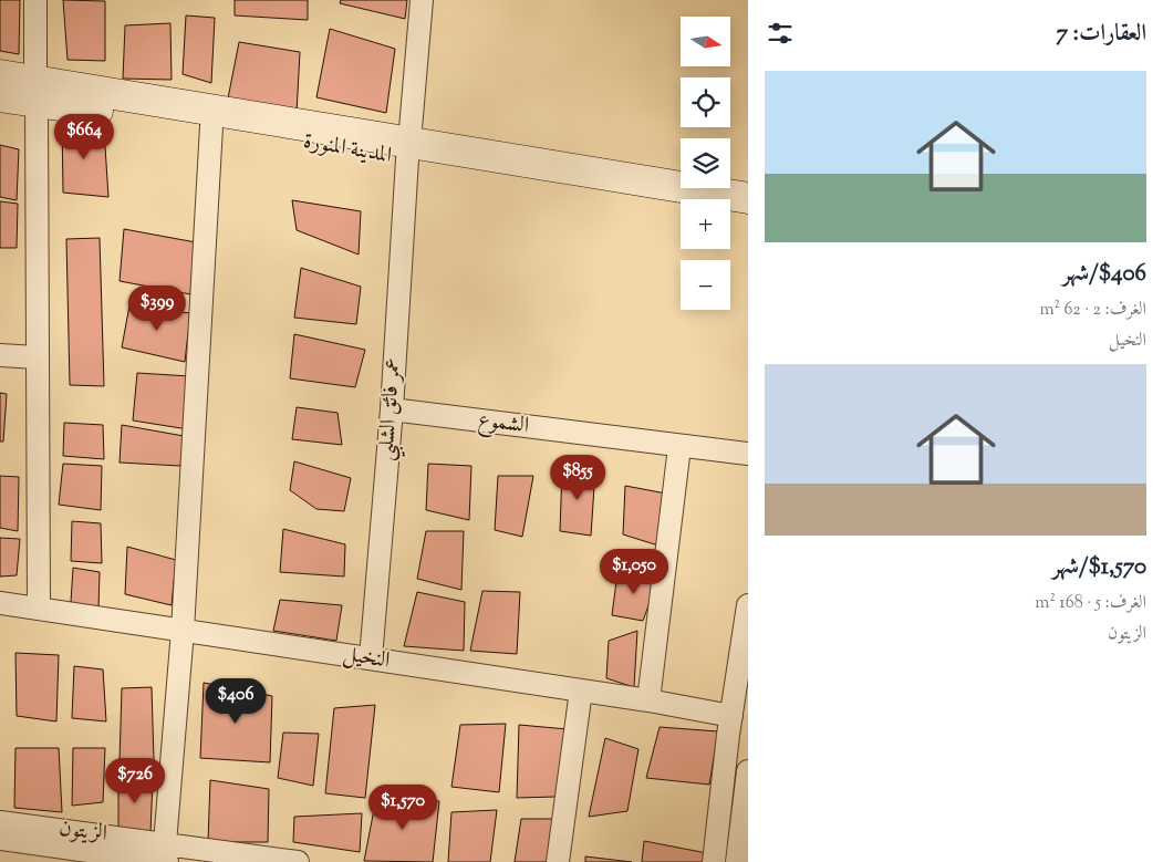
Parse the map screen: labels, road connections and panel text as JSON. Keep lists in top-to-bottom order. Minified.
{"streets":{"main road":["المدينة المنورة"],"street":["عمر فائق الشلبي","الشموع","النخيل","الزيتون"]},"crossings":[["المدينة المنورة","عمر فائق الشلبي"],["عمر فائق الشلبي","الشموع"],["عمر فائق الشلبي","النخيل"]],"north":"right","page":{"heading":"العقارات: 7","map_buttons":["+","−"],"list":[{"name":"$406/شهر","note":"الغرف: 2 · 62 m² · النخيل"},{"name":"$1,570/شهر","note":"الغرف: 5 · 168 m² · الزيتون"}],"price":["$664","$399","$855","$1,050","$406","$726","$1,570"]}}
